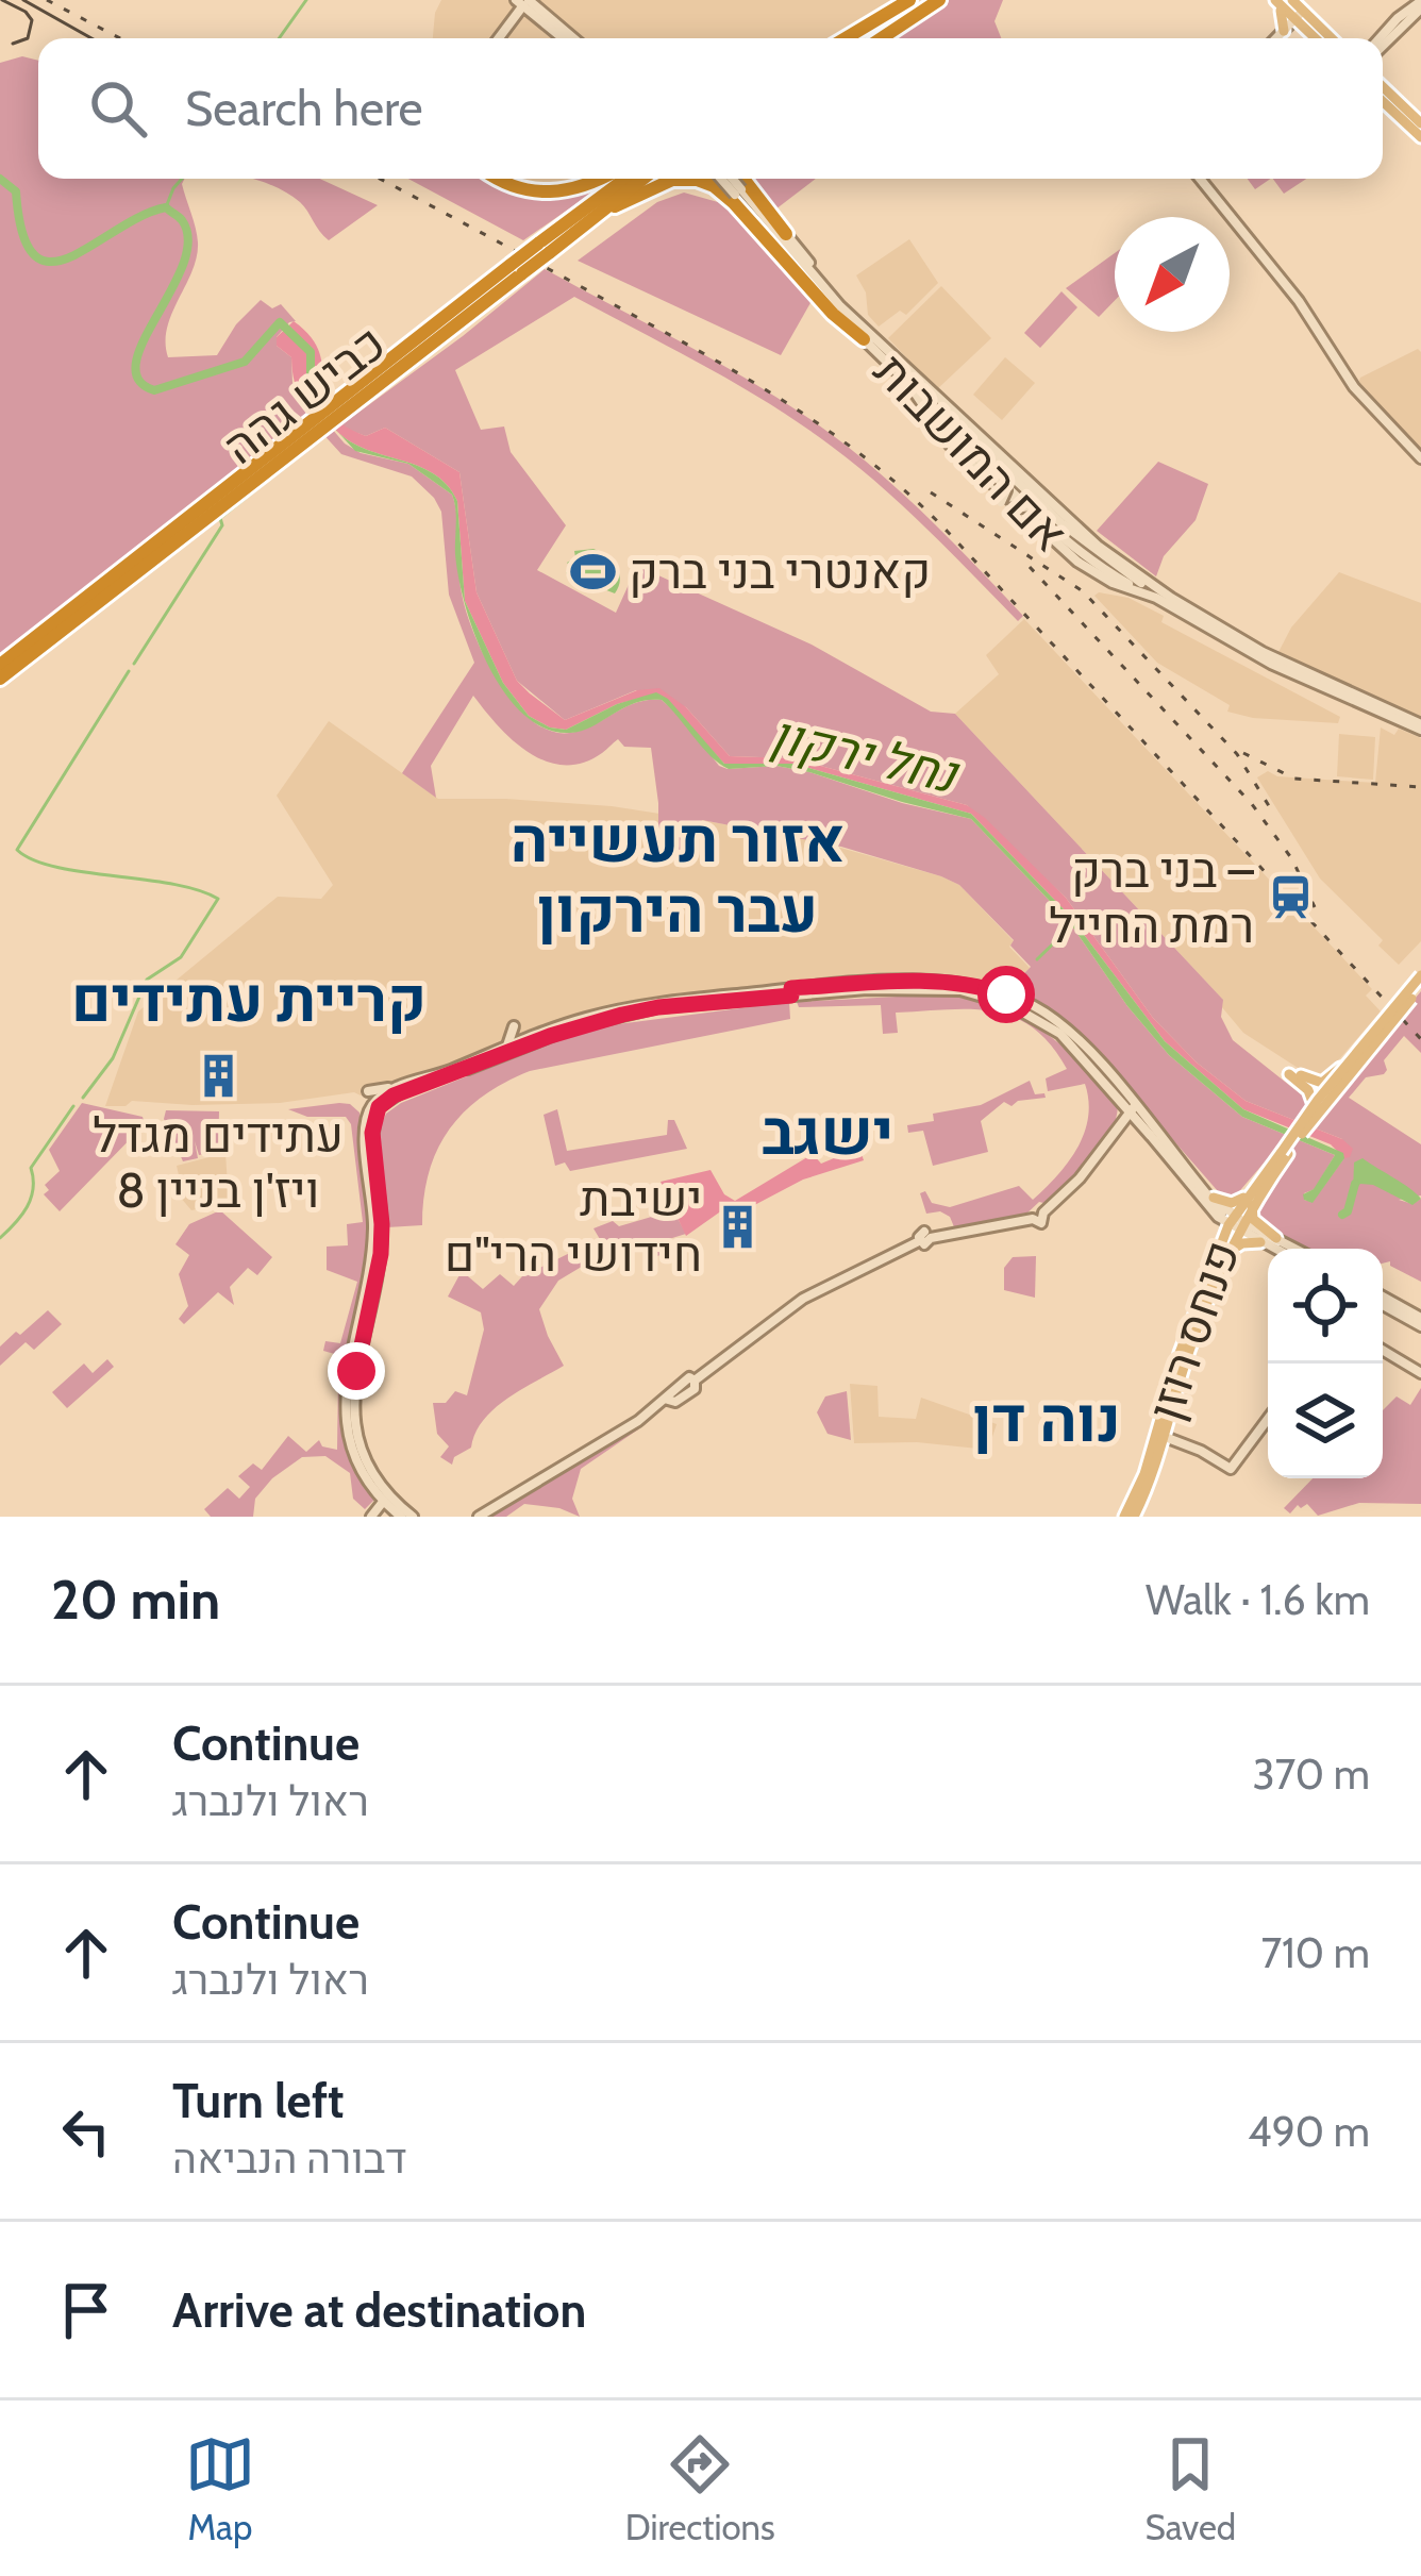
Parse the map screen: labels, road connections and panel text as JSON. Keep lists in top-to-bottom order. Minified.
{"streets":{"highway":["כביש גהה"],"main road":["פנחס רוזן"],"street":["אם המושבות"]},"districts":["אזור תעשייה עבר הירקון","קריית עתידים","ישגב","נוה דן"],"water":["נחל ירקון"],"places":{"sports":["קאנטרי בני ברק"],"station":["בני ברק – רמת החייל"],"building":["עתידים מגדל ויז'ן בניין 8","ישיבת חידושי הרי\"ם"]},"north":"bottom left","page":{"search":"Search here","heading":["20 min","Walk · 1.6 km"],"list":[["Continue","ראול ולנברג","370 m"],["Continue","ראול ולנברג","710 m"],["Turn left","דבורה הנביאה","490 m"],"Arrive at destination"],"nav":["Map","Directions","Saved"]}}
